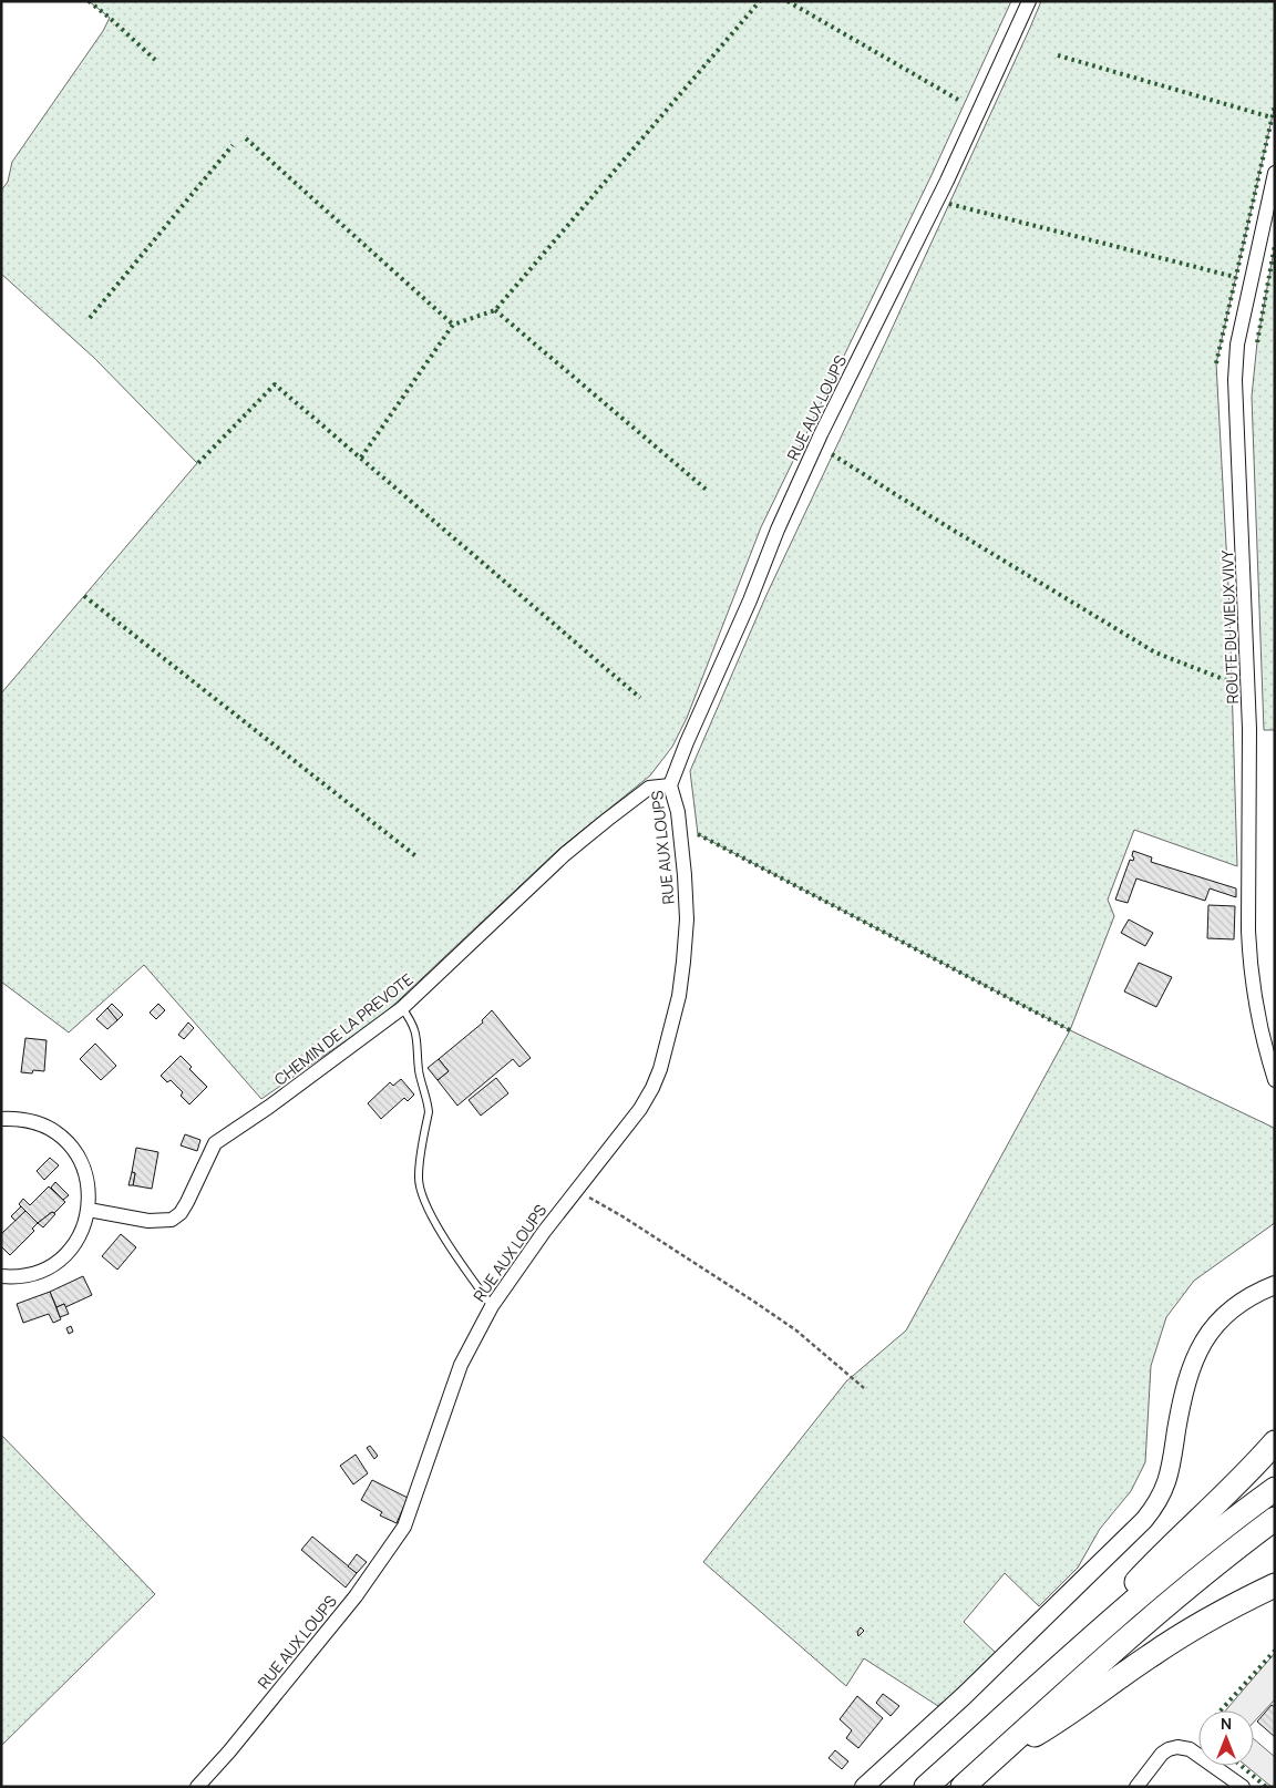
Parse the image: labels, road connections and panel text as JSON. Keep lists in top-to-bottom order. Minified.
{"streets":{"street":["RUE AUX LOUPS","ROUTE DU VIEUX VIVY","CHEMIN DE LA PREVOTE"]},"crossings":[["RUE AUX LOUPS","CHEMIN DE LA PREVOTE"]],"north":"top"}
